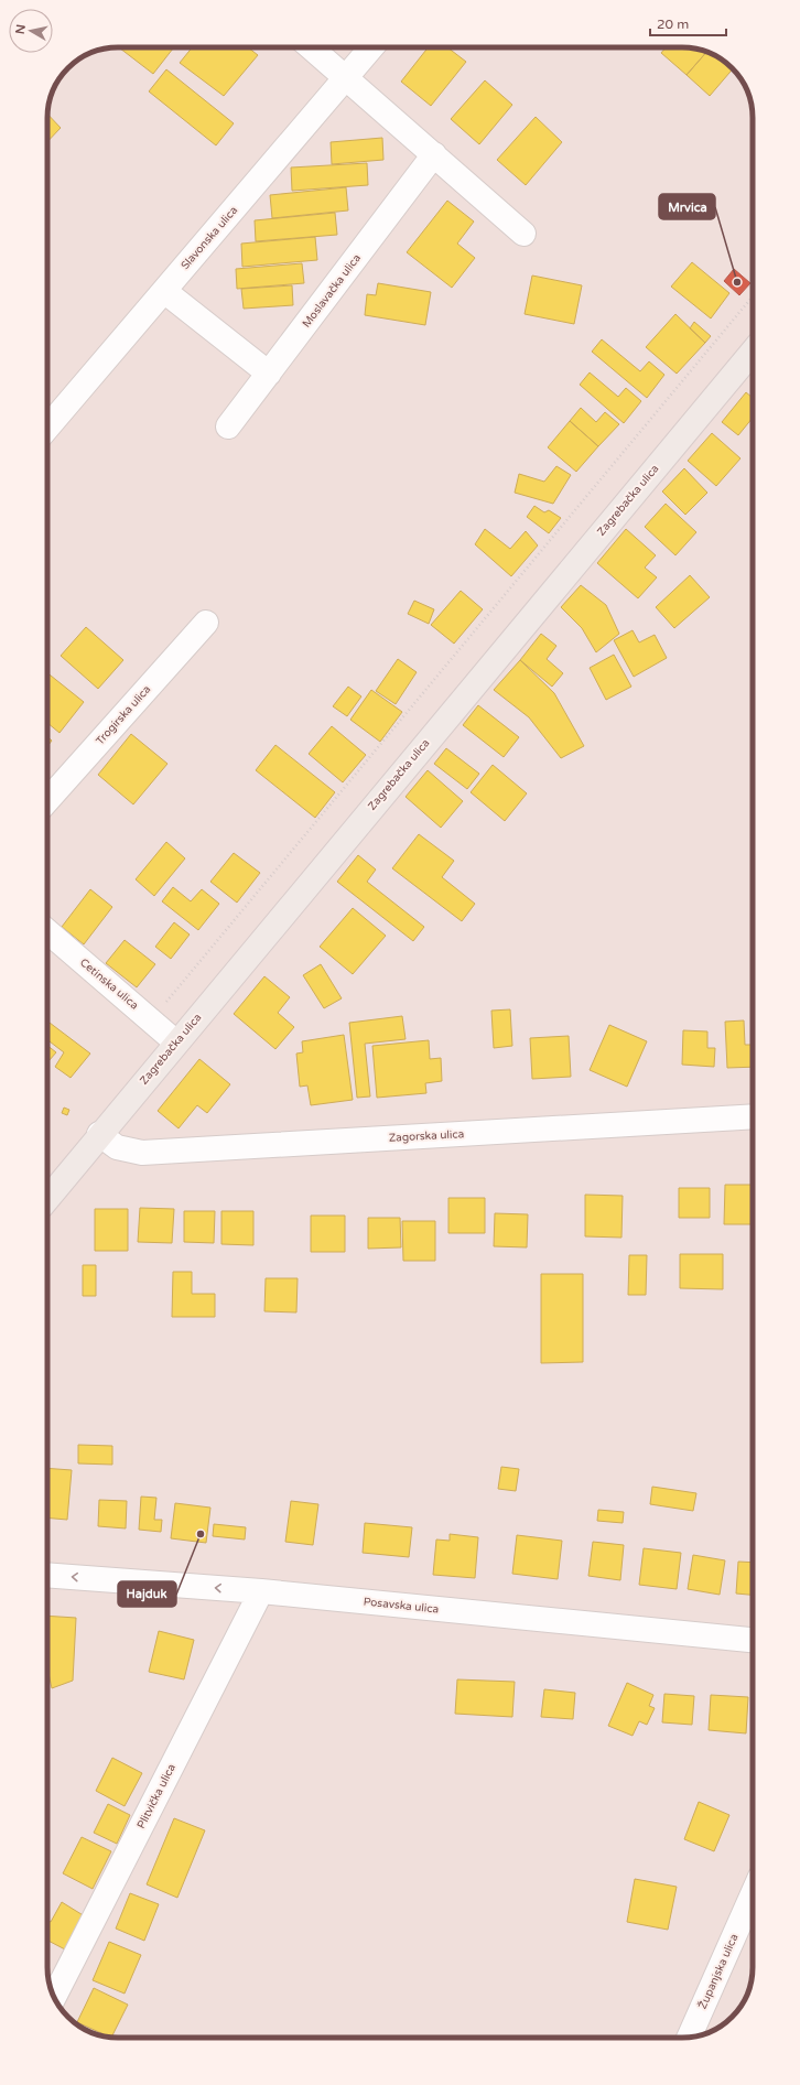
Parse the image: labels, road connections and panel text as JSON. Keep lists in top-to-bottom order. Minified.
{"streets":{"main road":["Zagrebačka ulica"],"street":["Slavonska ulica","Moslavačka ulica","Trogirska ulica","Cetinska ulica","Zagorska ulica","Posavska ulica","Plitvička ulica","Županjska ulica"]},"crossings":[["Zagrebačka ulica","Cetinska ulica"],["Zagrebačka ulica","Zagorska ulica"],["Posavska ulica","Plitvička ulica"]],"places":["Mrvica","Hajduk"],"scale_bar":"20 m","north":"left"}
